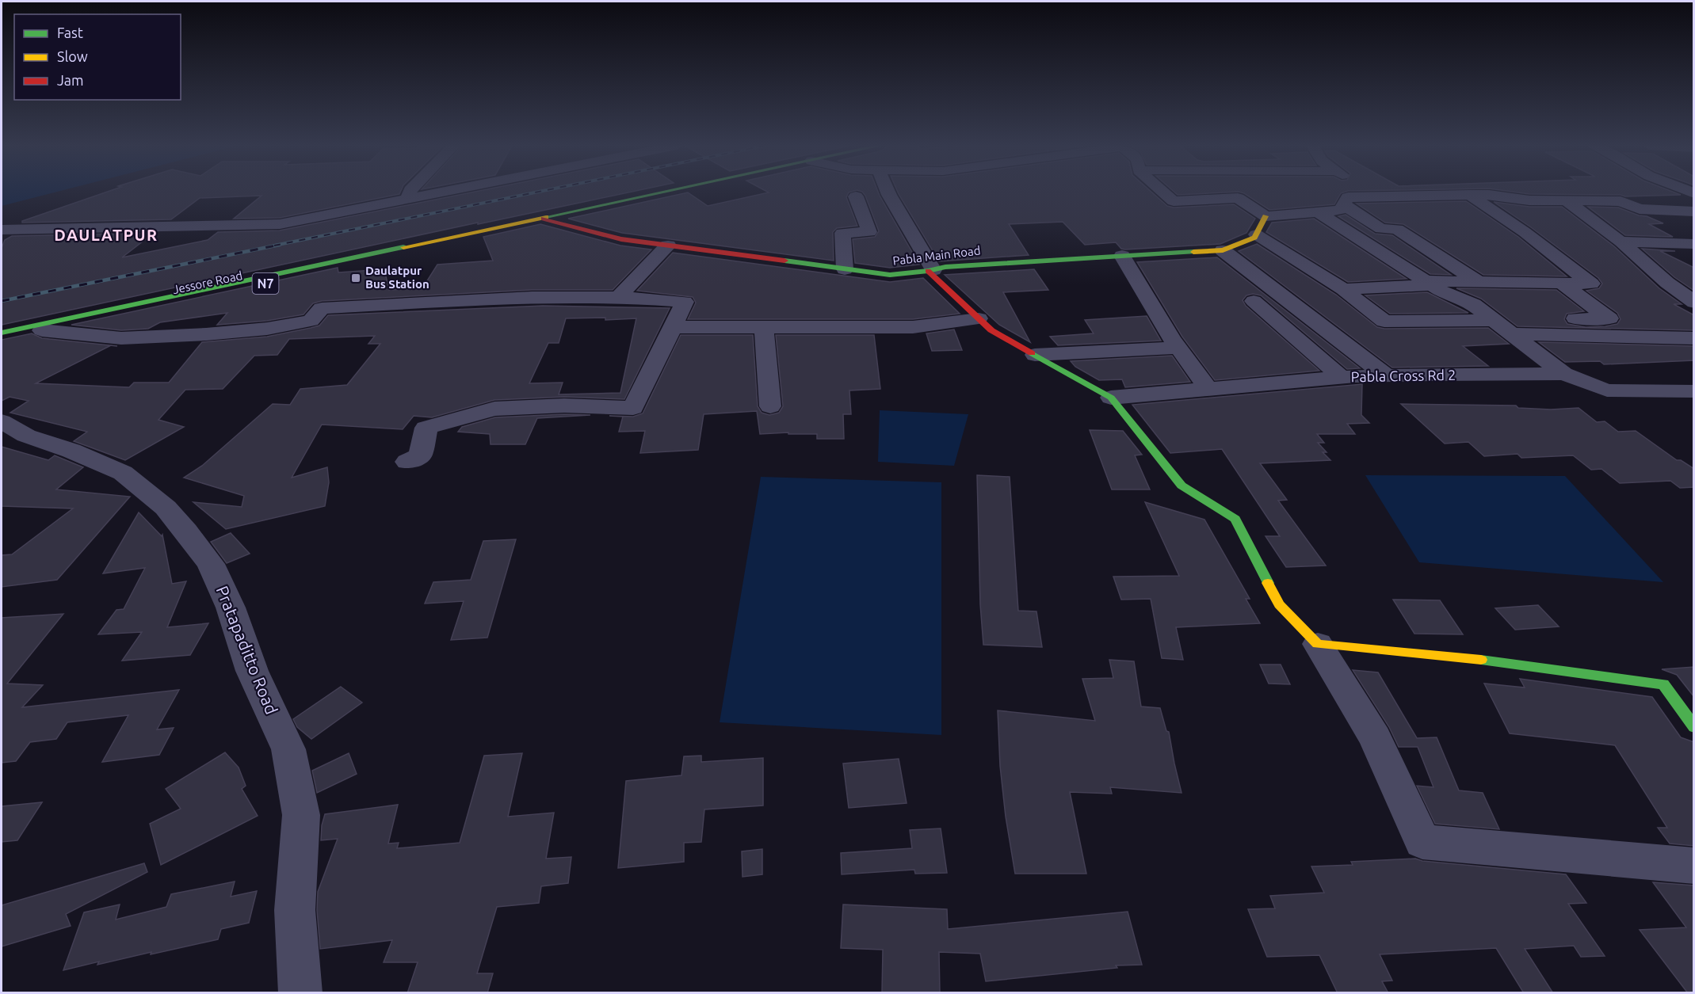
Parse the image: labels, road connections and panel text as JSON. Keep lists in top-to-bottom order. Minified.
{"streets":{"main road":["Pabla Main Road","Jessore Road","N7"],"street":["Pabla Cross Rd 2","Pratapaditto Road"]},"crossings":[["Pabla Main Road","Jessore Road"]],"districts":["DAULATPUR"],"places":{"transit":["Daulatpur Bus Station"]},"legend":["Fast","Slow","Jam"]}
